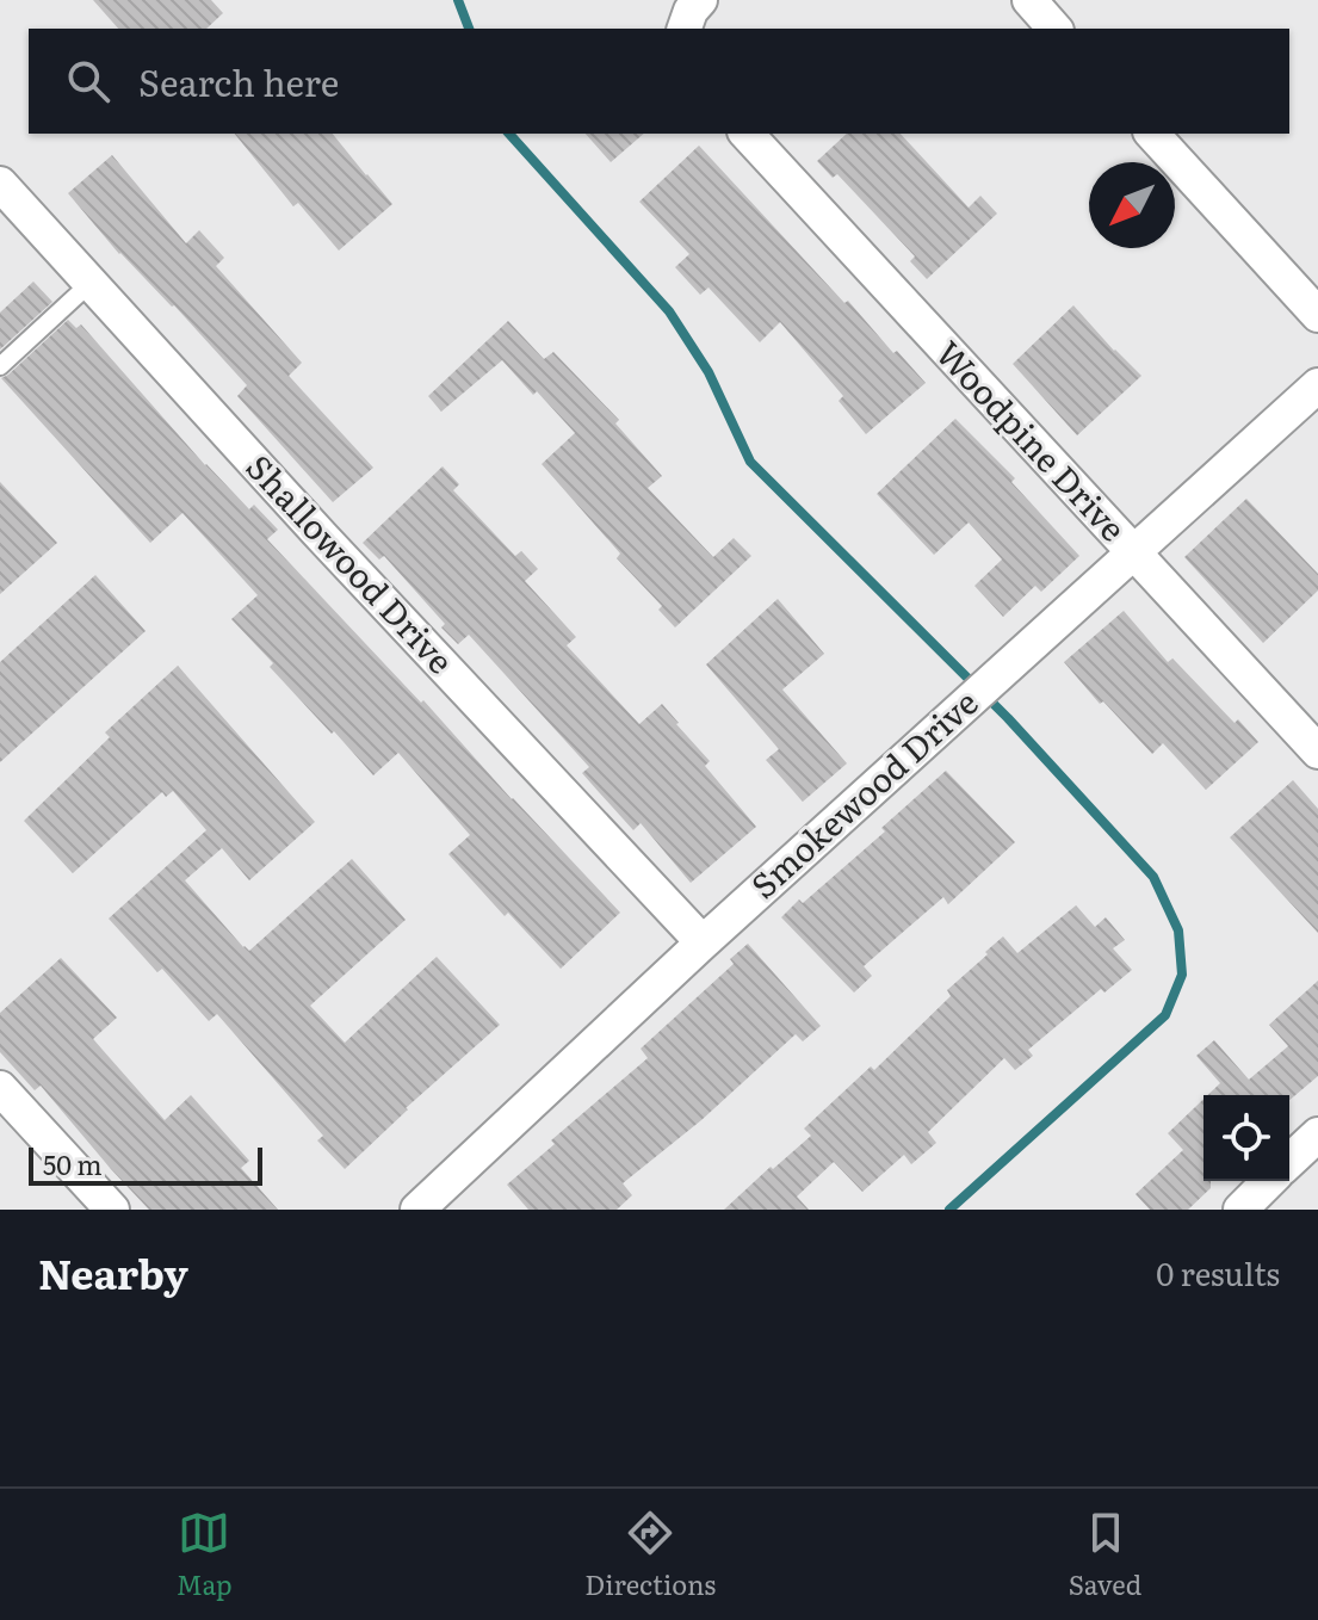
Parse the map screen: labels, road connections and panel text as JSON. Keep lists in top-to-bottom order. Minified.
{"streets":{"street":["Woodpine Drive","Shallowood Drive","Smokewood Drive"]},"crossings":[["Woodpine Drive","Smokewood Drive"],["Shallowood Drive","Smokewood Drive"]],"scale_bar":"50 m","north":"bottom left","page":{"search":"Search here","scale":"50 m","heading":["Nearby","0 results"],"nav":["Map","Directions","Saved"]}}
